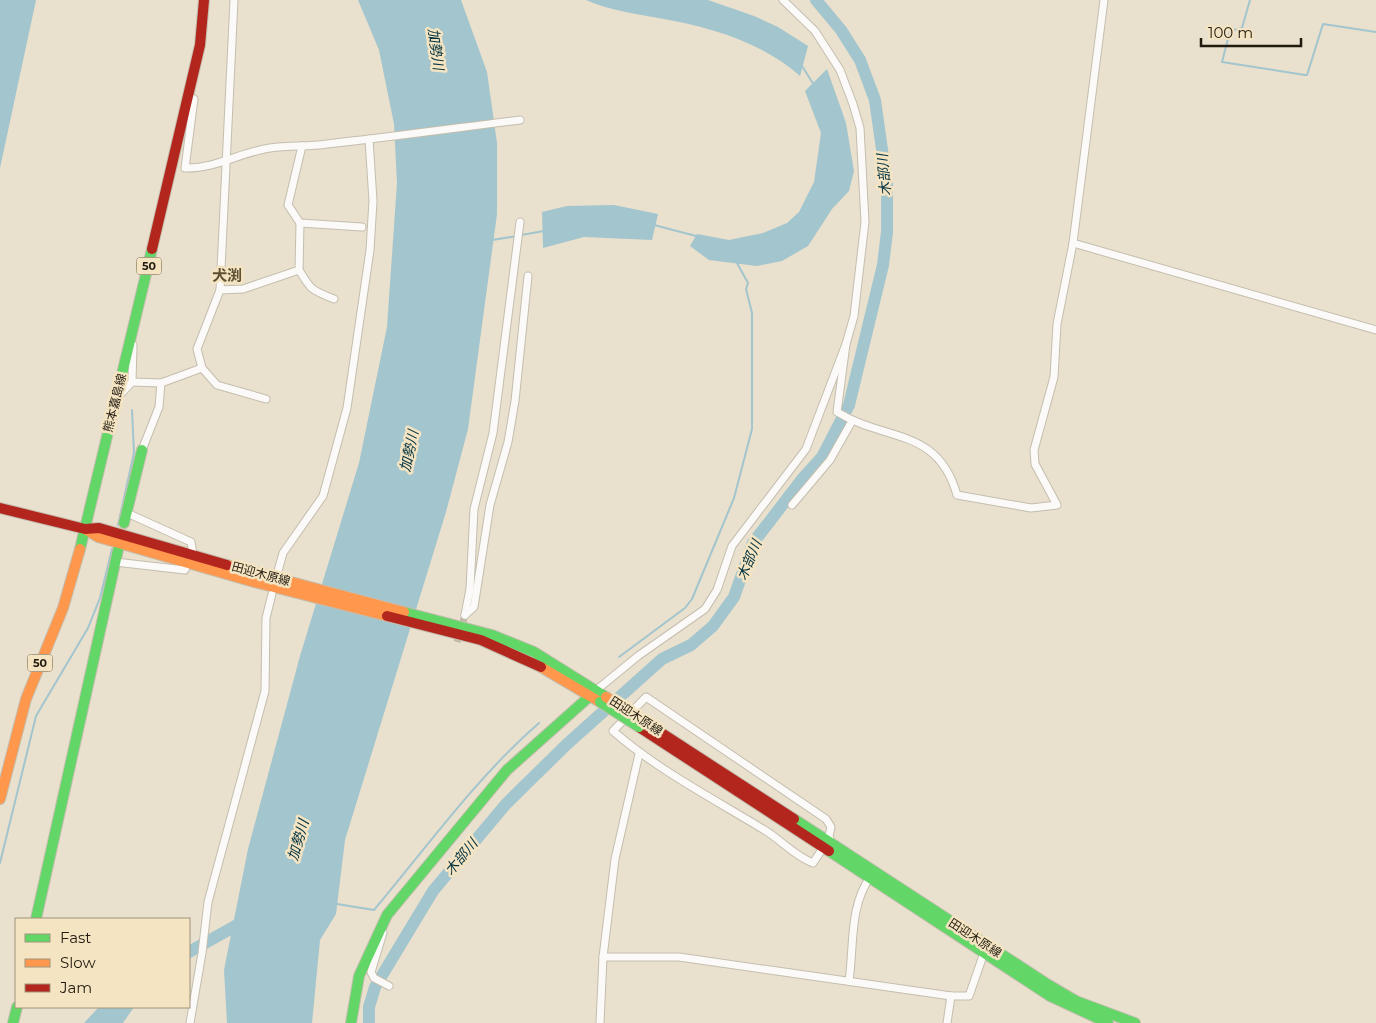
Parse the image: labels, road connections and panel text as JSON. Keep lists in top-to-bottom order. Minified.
{"streets":{"main road":["50","熊本嘉島線","田迎木原線"]},"crossings":[["熊本嘉島線","田迎木原線"]],"districts":["犬渕"],"water":["加勢川","木部川"],"legend":["Fast","Slow","Jam"],"scale_bar":"100 m"}
